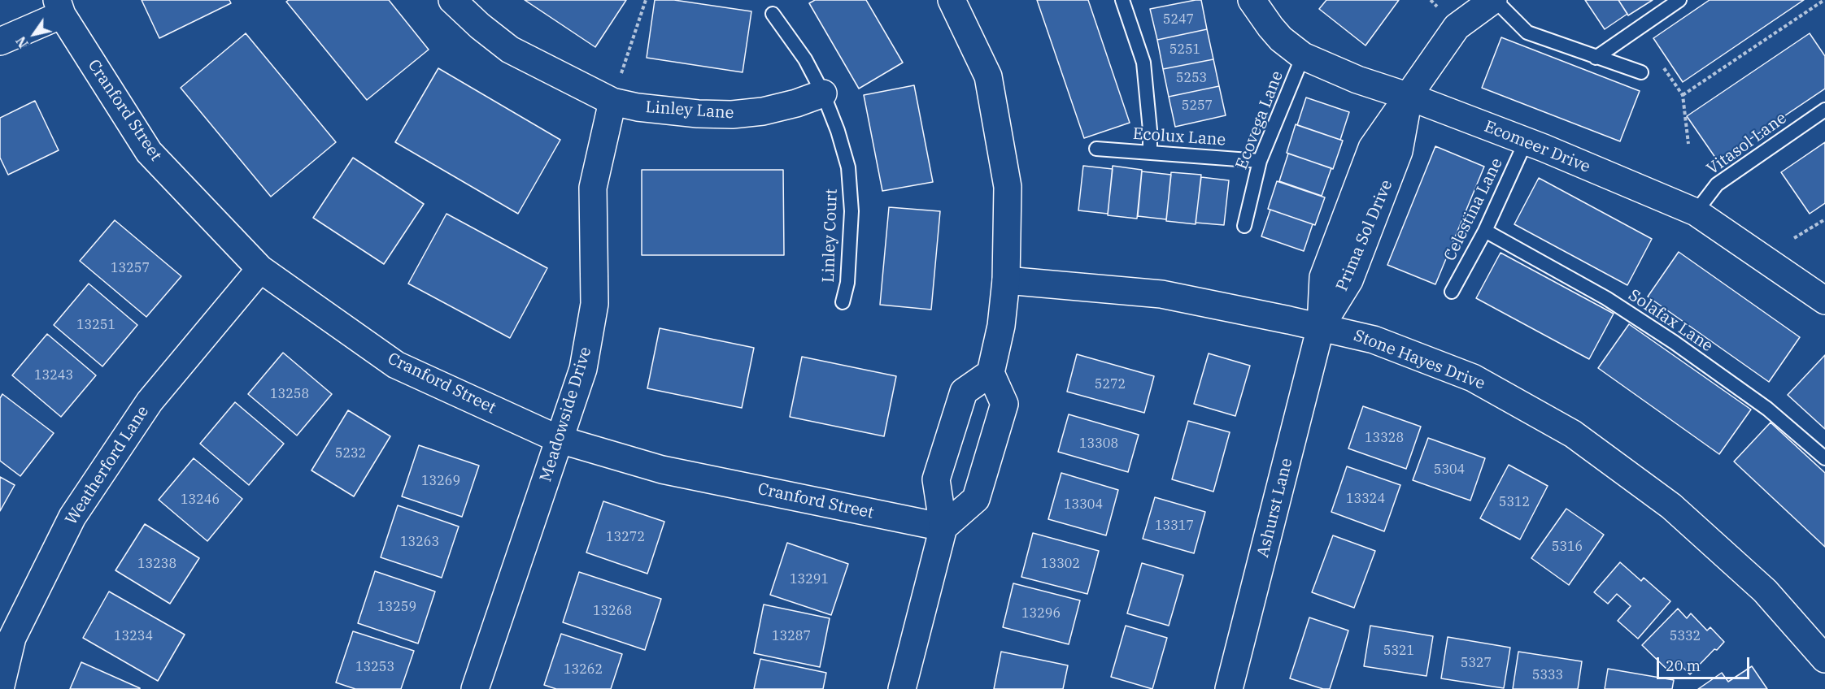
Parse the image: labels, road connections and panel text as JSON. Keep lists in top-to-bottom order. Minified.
{"streets":{"street":["Cranford Street","Linley Lane","Ecomeer Drive","Prima Sol Drive","Stone Hayes Drive","Meadowside Drive","Weatherford Lane","Ashurst Lane"],"lane":["Ecovega Lane","Ecolux Lane","Vitasol Lane","Celestina Lane","Linley Court","Solafax Lane"]},"crossings":[["Cranford Street","Meadowside Drive"],["Cranford Street","Weatherford Lane"],["Linley Lane","Linley Court"],["Linley Lane","Meadowside Drive"],["Ecovega Lane","Ecolux Lane"],["Ecovega Lane","Ecomeer Drive"],["Vitasol Lane","Ecomeer Drive"],["Ecomeer Drive","Celestina Lane"],["Ecomeer Drive","Prima Sol Drive"],["Celestina Lane","Solafax Lane"],["Prima Sol Drive","Stone Hayes Drive"],["Prima Sol Drive","Ashurst Lane"],["Stone Hayes Drive","Ashurst Lane"]],"house_numbers":["5247","5251","5253","5257","13257","13251","13243","5272","13258","13328","13308","5232","5304","13269","13324","13246","5312","13304","13317","13272","13263","5316","13238","13302","13291","13259","13268","13296","13234","13287","5332","5321","5327","13253","13262","5333"],"scale_bar":"20 m","north":"bottom left"}
